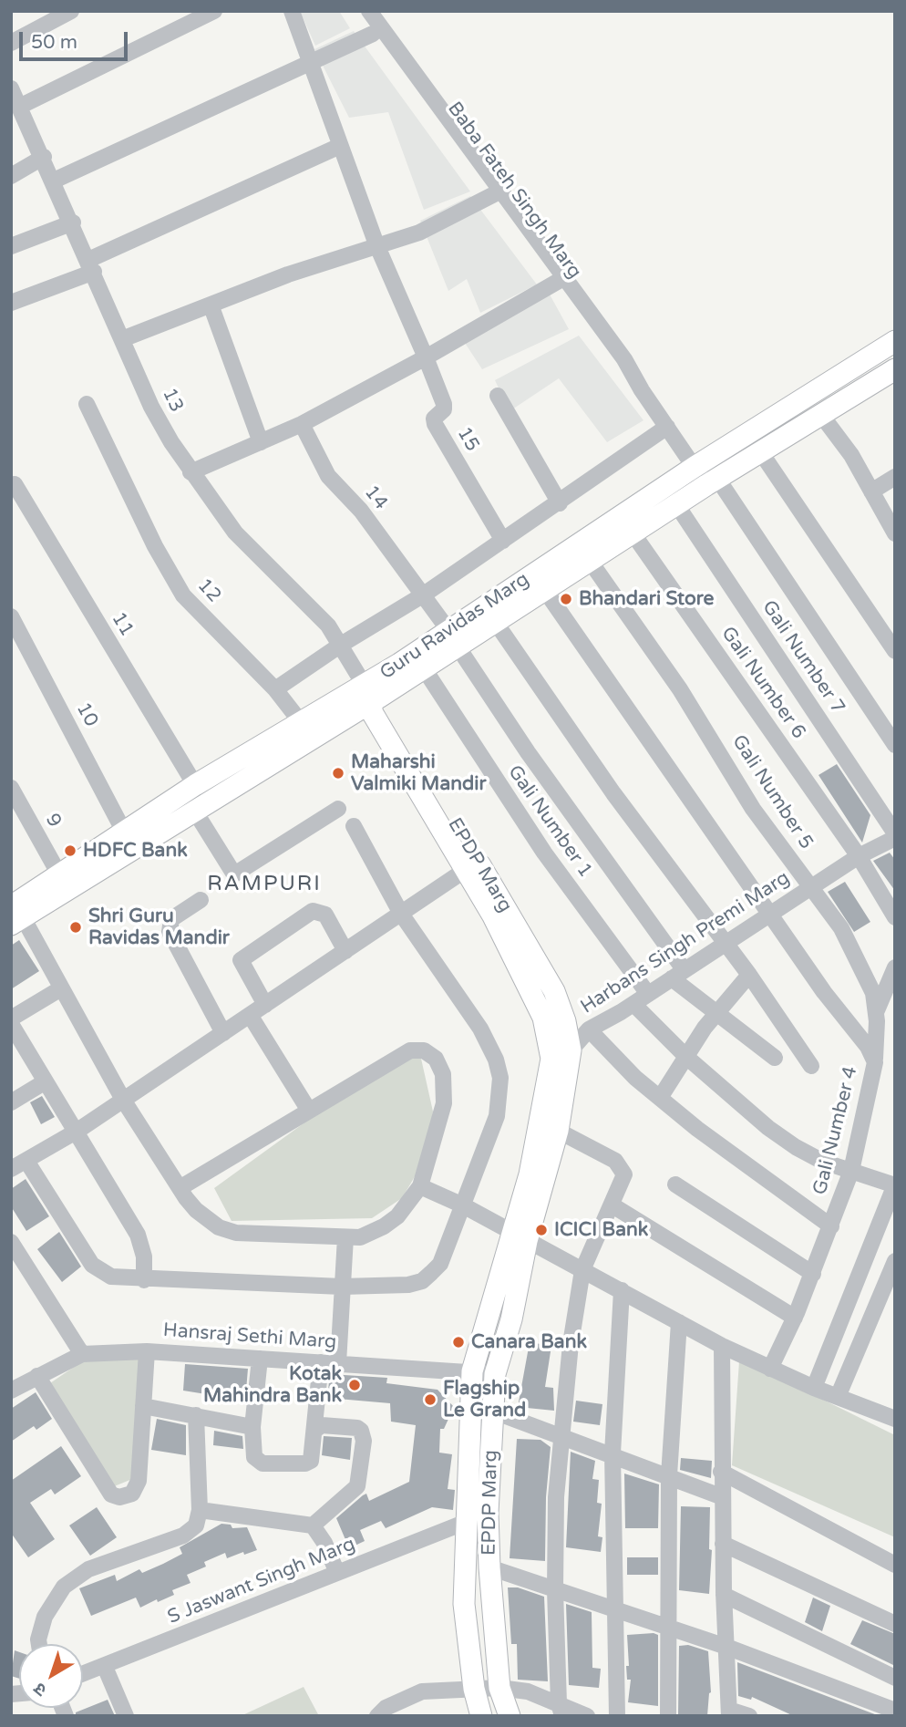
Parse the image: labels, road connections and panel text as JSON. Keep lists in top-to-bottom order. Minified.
{"streets":{"main road":["Guru Ravidas Marg","EPDP Marg"],"street":["Baba Fateh Singh Marg","13","15","14","12","11","Gali Number 7","Gali Number 6","10","Gali Number 5","9","Gali Number 1","Harbans Singh Premi Marg","Gali Number 4","Hansraj Sethi Marg","S Jaswant Singh Marg"]},"crossings":[["Baba Fateh Singh Marg","Guru Ravidas Marg"],["13","Guru Ravidas Marg"],["13","EPDP Marg"],["14","Guru Ravidas Marg"],["14","Harbans Singh Premi Marg"],["12","Guru Ravidas Marg"],["11","Guru Ravidas Marg"],["Guru Ravidas Marg","Gali Number 7"],["Guru Ravidas Marg","Gali Number 6"],["Guru Ravidas Marg","10"],["Guru Ravidas Marg","Gali Number 5"],["Guru Ravidas Marg","9"],["Guru Ravidas Marg","Gali Number 1"],["Guru Ravidas Marg","EPDP Marg"],["Guru Ravidas Marg","Gali Number 4"],["Gali Number 7","Harbans Singh Premi Marg"],["Gali Number 6","Harbans Singh Premi Marg"],["Gali Number 5","Harbans Singh Premi Marg"],["Gali Number 5","Gali Number 4"],["Gali Number 1","Harbans Singh Premi Marg"],["EPDP Marg","Harbans Singh Premi Marg"],["EPDP Marg","Hansraj Sethi Marg"],["EPDP Marg","S Jaswant Singh Marg"],["Harbans Singh Premi Marg","Gali Number 4"]],"districts":["RAMPURI"],"places":["Bhandari Store","Maharshi Valmiki Mandir","HDFC Bank","Shri Guru Ravidas Mandir","ICICI Bank","Canara Bank","Kotak Mahindra Bank","Flagship Le Grand"],"scale_bar":"50 m","north":"bottom left"}
